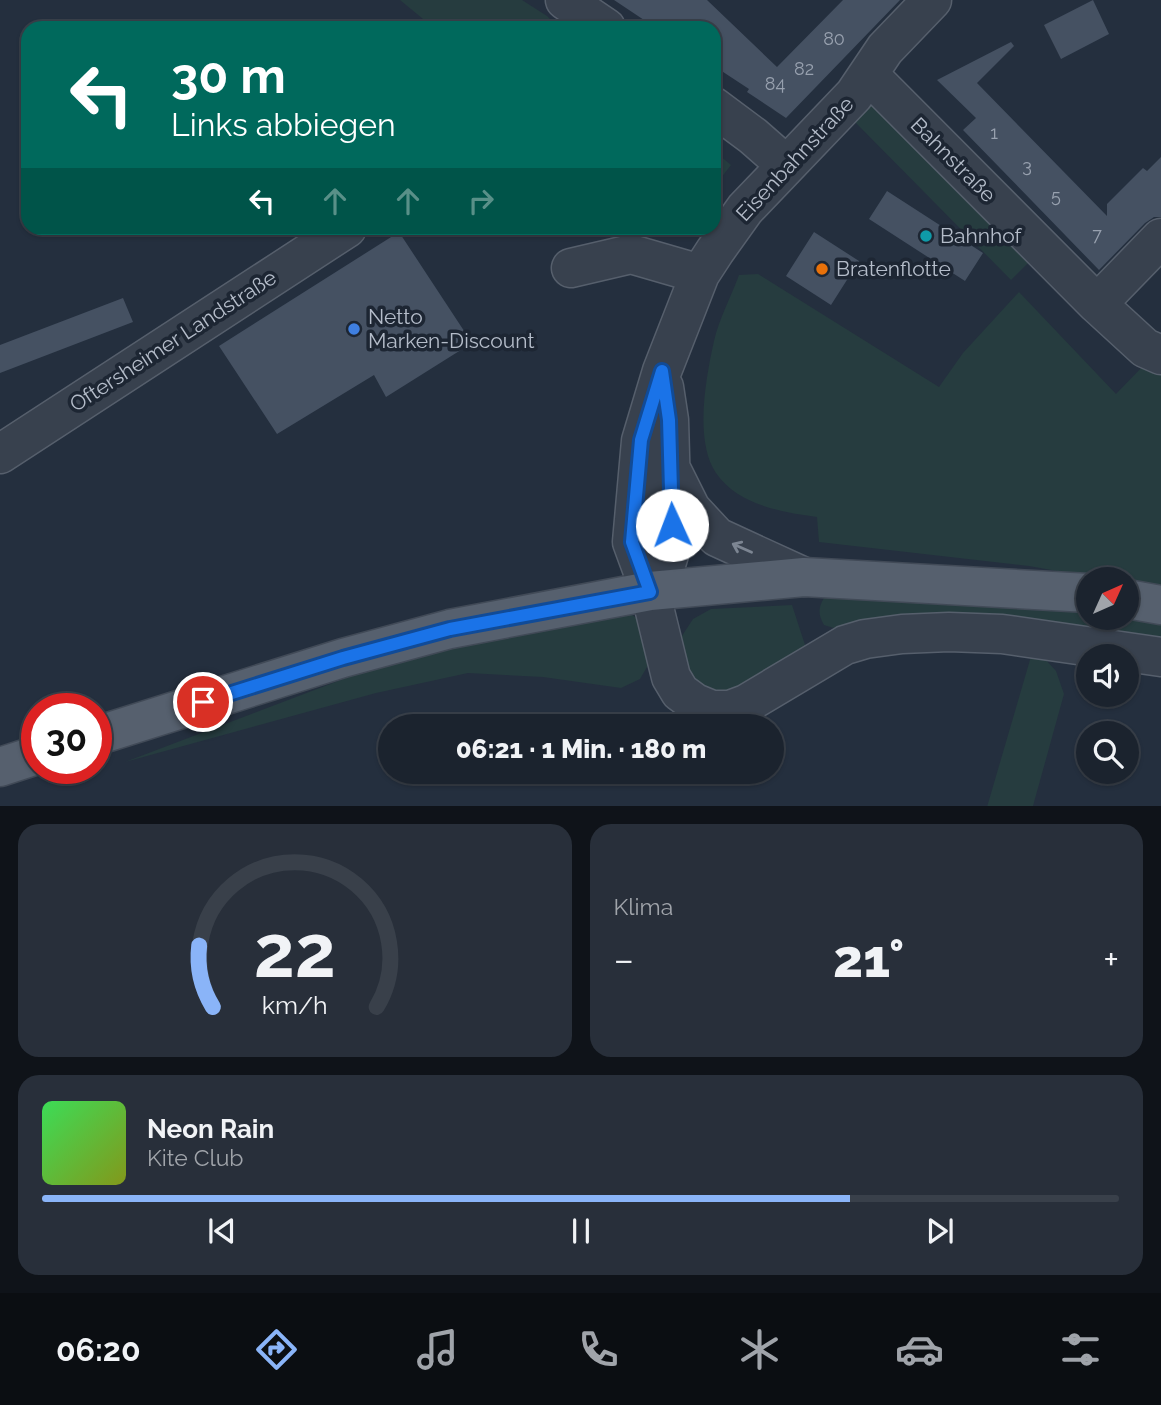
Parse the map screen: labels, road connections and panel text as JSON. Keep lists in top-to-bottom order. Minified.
{"streets":{"street":["Eisenbahnstraße","Bahnstraße","Oftersheimer Landstraße"]},"crossings":[["Eisenbahnstraße","Bahnstraße"]],"places":["Bahnhof","Bratenflotte","Netto Marken-Discount"],"house_numbers":["80","82","84","1","3","5","7"],"north":"top right","page":{"turn":["30 m","Links abbiegen"],"limit":"30","trip":"06:21 · 1 Min. · 180 m","tile":"Klima","heat":["−","21°","+"],"song":["Neon Rain","Kite Club"],"tabs":"06:20","gauge":["22","km/h"]}}
